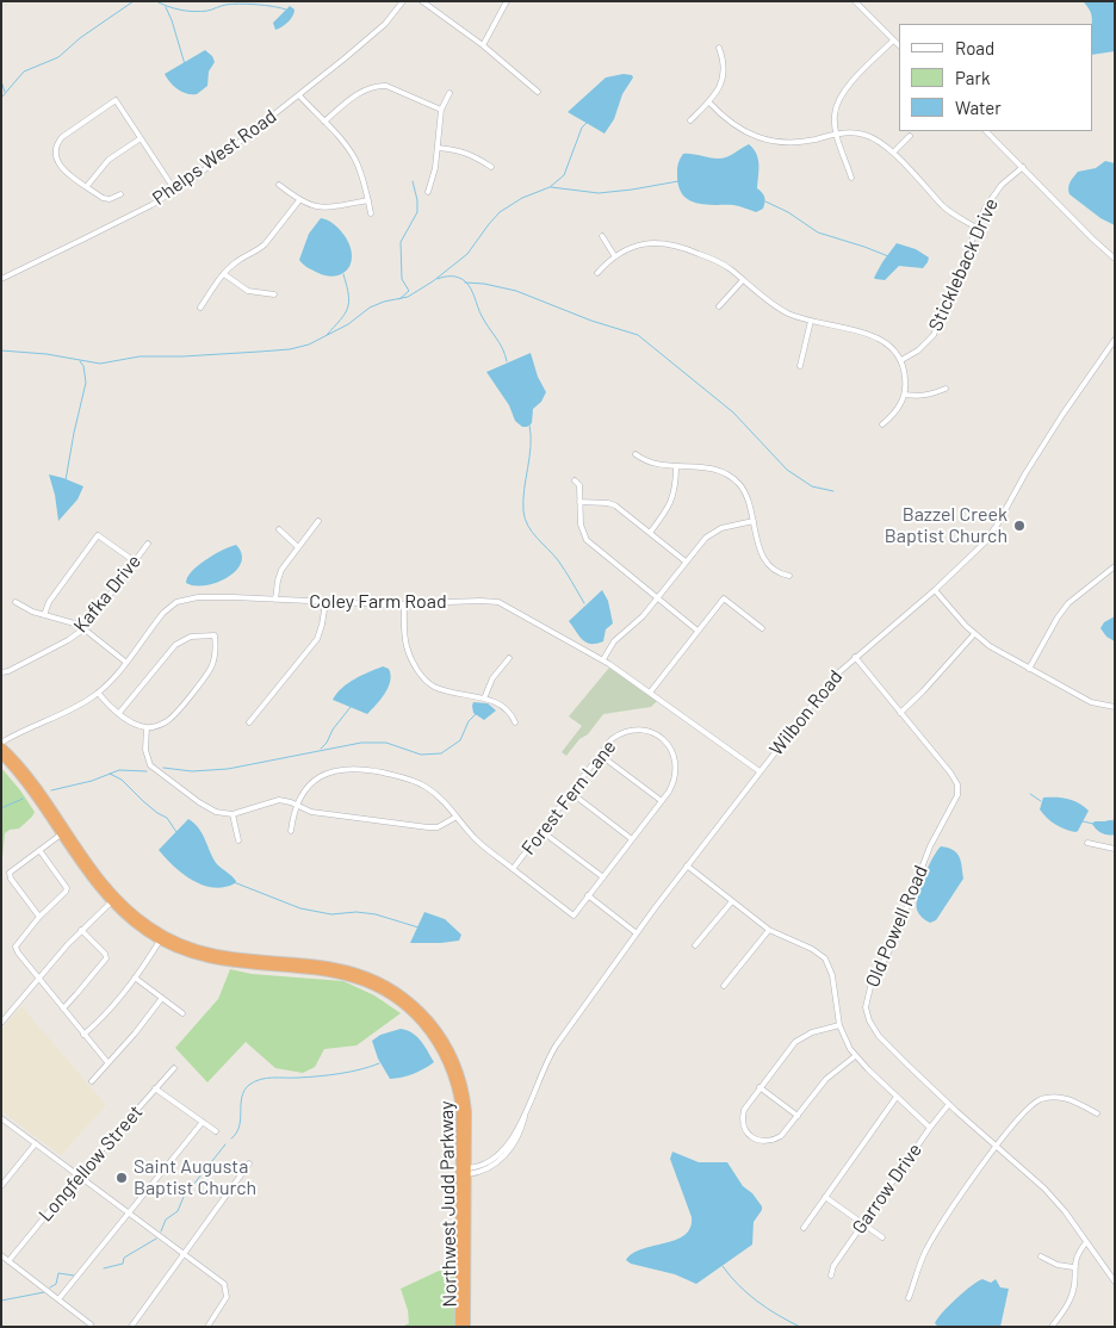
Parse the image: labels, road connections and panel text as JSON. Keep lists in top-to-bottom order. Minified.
{"streets":{"highway":["Northwest Judd Parkway"],"street":["Phelps West Road","Stickleback Drive","Kafka Drive","Coley Farm Road","Wilbon Road","Forest Fern Lane","Old Powell Road","Longfellow Street","Garrow Drive"]},"crossings":[["Coley Farm Road","Wilbon Road"],["Coley Farm Road","Northwest Judd Parkway"],["Wilbon Road","Old Powell Road"],["Wilbon Road","Northwest Judd Parkway"],["Old Powell Road","Garrow Drive"]],"places":["Bazzel Creek Baptist Church","Saint Augusta Baptist Church"],"legend":["Road","Park","Water"]}
